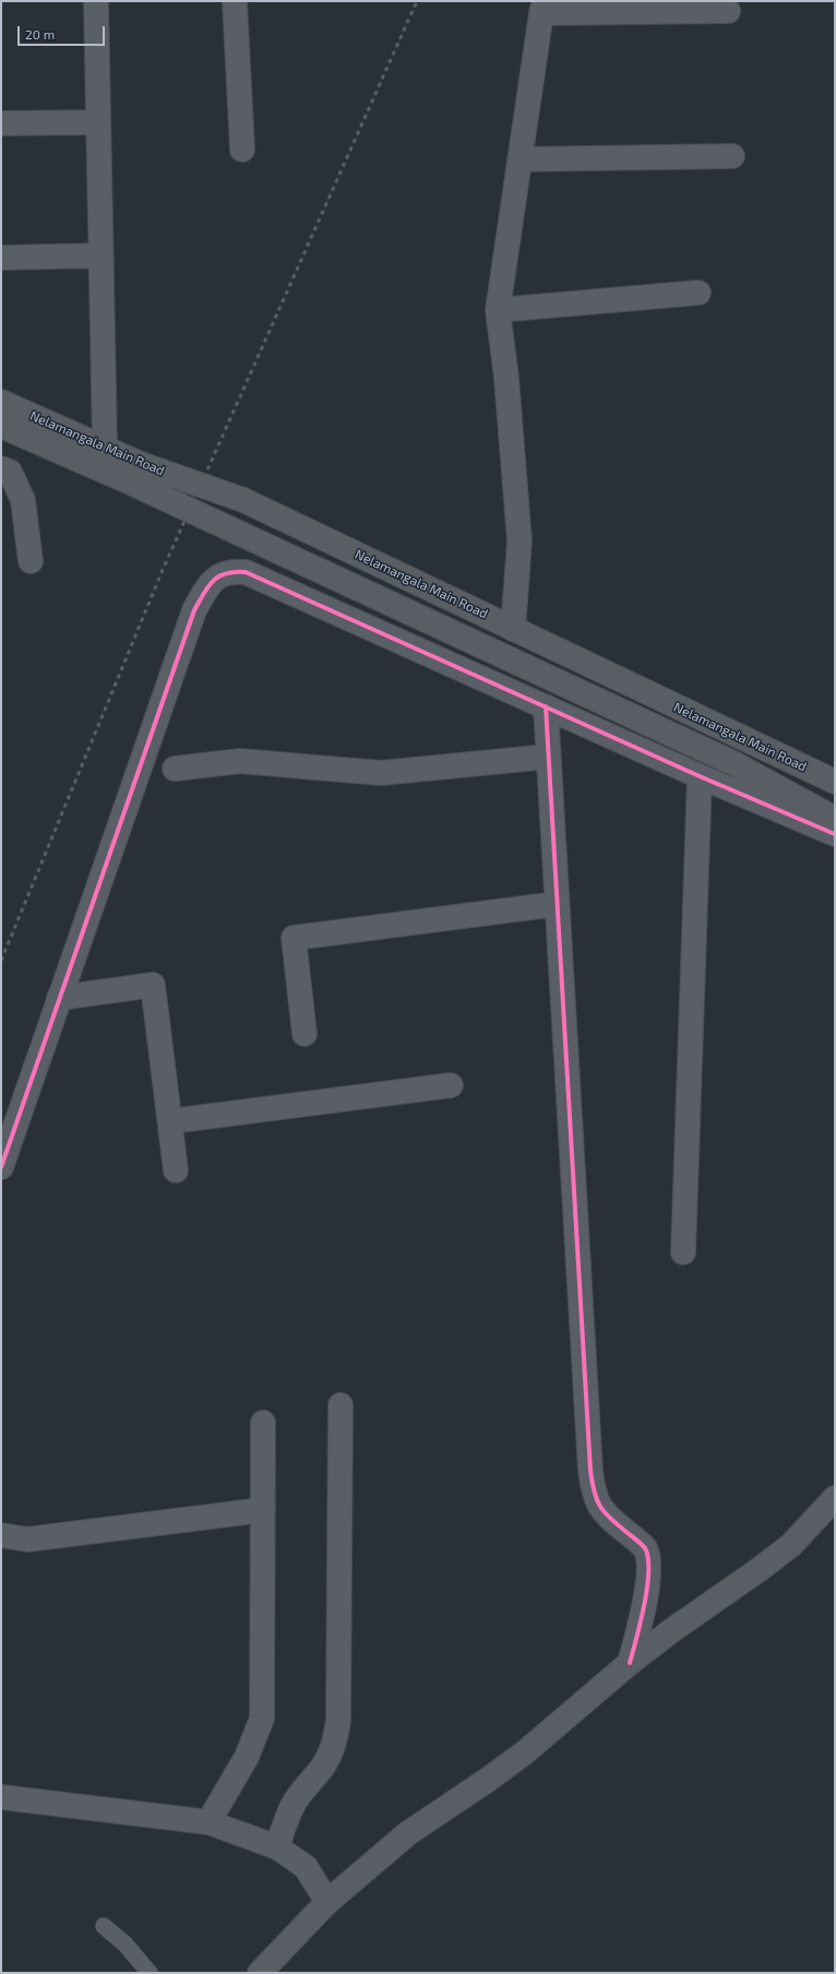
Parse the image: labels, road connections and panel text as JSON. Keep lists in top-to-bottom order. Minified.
{"streets":{"main road":["Nelamangala Main Road"]},"scale_bar":"20 m"}
